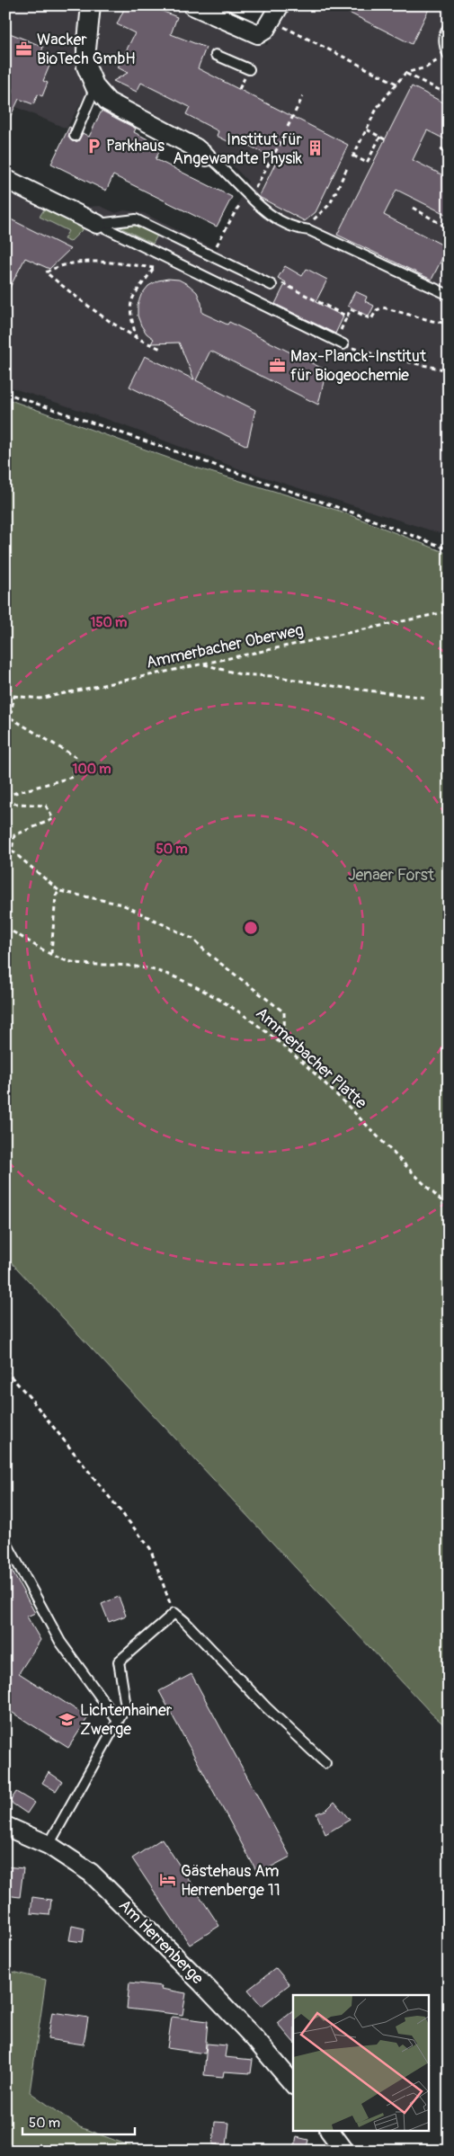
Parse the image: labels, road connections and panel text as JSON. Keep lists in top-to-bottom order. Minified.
{"streets":{"street":["Am Herrenberge"],"path":["Ammerbacher Oberweg","Ammerbacher Platte"]},"parks":["Jenaer Forst"],"places":{"office":["Wacker BioTech GmbH","Max-Planck-Institut für Biogeochemie"],"parking":["Parkhaus"],"building":["Institut für Angewandte Physik"],"school or university":["Lichtenhainer Zwerge"],"hotel":["Gästehaus Am Herrenberge 11"]},"scale_bar":"50 m","rings":["150 m","100 m","50 m"]}
